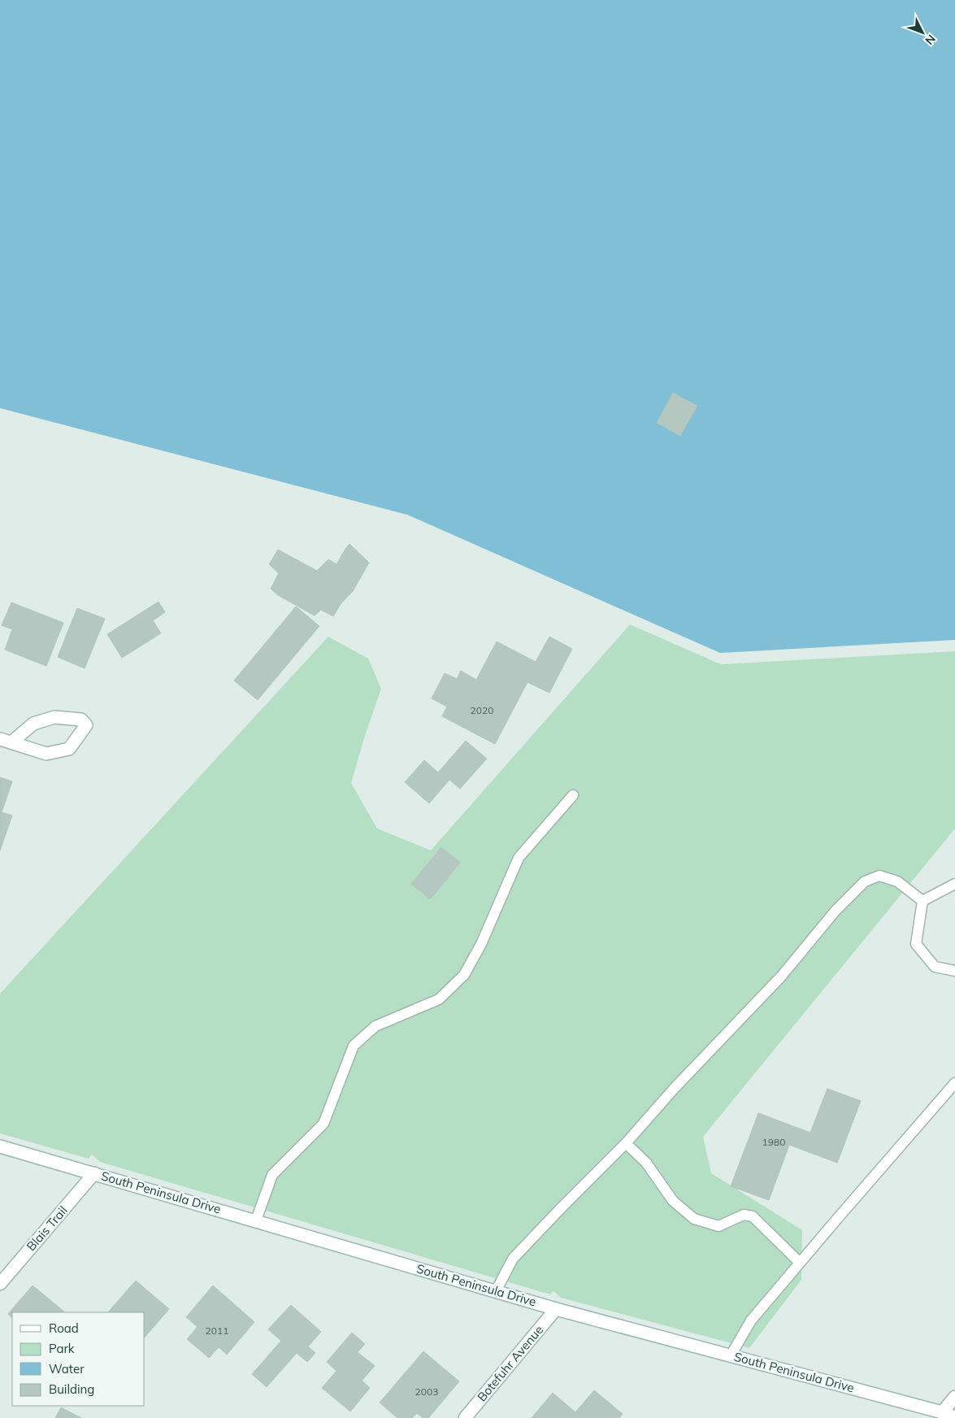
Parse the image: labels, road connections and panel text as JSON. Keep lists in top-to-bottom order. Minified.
{"streets":{"main road":["South Peninsula Drive","Blais Trail","Botefuhr Avenue"]},"crossings":[["South Peninsula Drive","Blais Trail"],["South Peninsula Drive","Botefuhr Avenue"]],"house_numbers":["2020","1980","2011","2003"],"legend":["Road","Park","Water","Building"],"north":"bottom right"}
